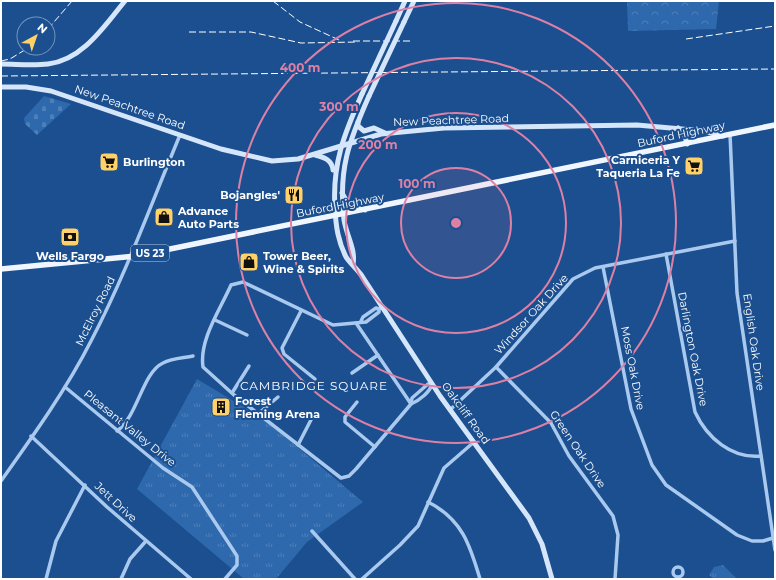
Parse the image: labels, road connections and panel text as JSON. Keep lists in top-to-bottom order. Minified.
{"streets":{"main road":["Buford Highway","US 23"],"street":["New Peachtree Road","McElroy Road","Windsor Oak Drive","English Oak Drive","Darlington Oak Drive","Moss Oak Drive","Oakcliff Road","Pleasant Valley Drive","Green Oak Drive","Jett Drive"]},"crossings":[["New Peachtree Road","Buford Highway"],["New Peachtree Road","McElroy Road"],["New Peachtree Road","Oakcliff Road"],["Buford Highway","McElroy Road"],["Buford Highway","English Oak Drive"],["Buford Highway","Oakcliff Road"],["McElroy Road","Pleasant Valley Drive"],["McElroy Road","Jett Drive"],["Windsor Oak Drive","English Oak Drive"],["Windsor Oak Drive","Darlington Oak Drive"],["Windsor Oak Drive","Moss Oak Drive"],["Windsor Oak Drive","Oakcliff Road"],["Windsor Oak Drive","Green Oak Drive"],["English Oak Drive","Darlington Oak Drive"],["English Oak Drive","Moss Oak Drive"]],"districts":["CAMBRIDGE SQUARE"],"places":{"supermarket":["Burlington","Carniceria Y Taqueria La Fe"],"restaurant":["Bojangles'"],"shop":["Advance Auto Parts","Tower Beer, Wine & Spirits"],"bank":["Wells Fargo"],"building":["Forest Fleming Arena"]},"north":"top right","rings":["400 m","300 m","200 m","100 m"]}
